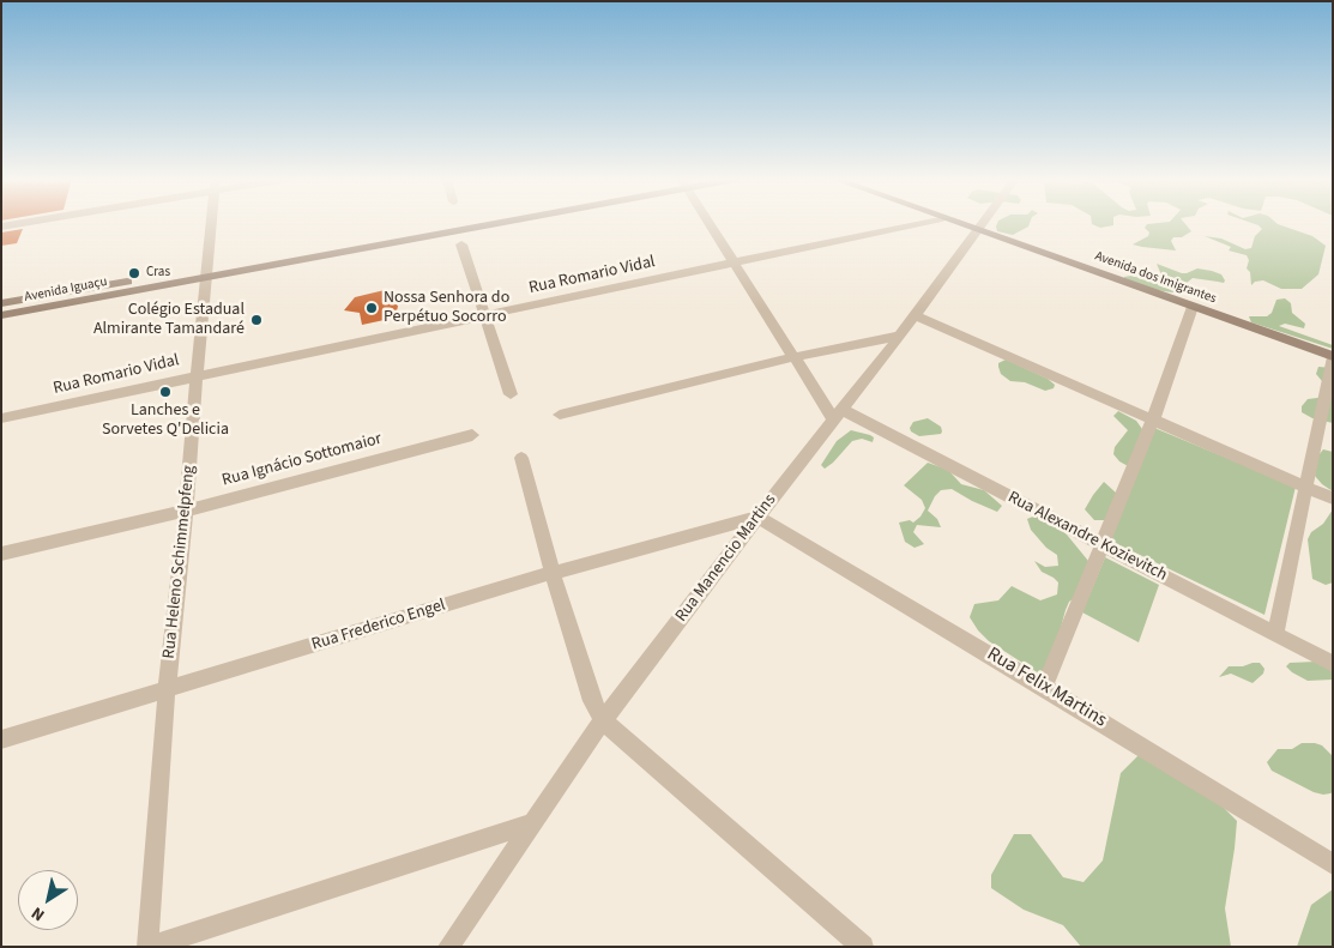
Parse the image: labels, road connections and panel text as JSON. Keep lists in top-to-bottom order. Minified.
{"streets":{"street":["Rua Romario Vidal","Avenida dos Imigrantes","Avenida Iguaçu","Rua Ignácio Sottomaior","Rua Alexandre Kozievitch","Rua Manencio Martins","Rua Heleno Schimmelpfeng","Rua Frederico Engel","Rua Felix Martins"]},"crossings":[["Rua Romario Vidal","Rua Heleno Schimmelpfeng"],["Avenida dos Imigrantes","Rua Manencio Martins"],["Avenida Iguaçu","Rua Heleno Schimmelpfeng"],["Rua Ignácio Sottomaior","Rua Heleno Schimmelpfeng"],["Rua Alexandre Kozievitch","Rua Manencio Martins"],["Rua Manencio Martins","Rua Frederico Engel"],["Rua Manencio Martins","Rua Felix Martins"],["Rua Heleno Schimmelpfeng","Rua Frederico Engel"],["Rua Frederico Engel","Rua Felix Martins"]],"places":["Cras","Nossa Senhora do Perpétuo Socorro","Colégio Estadual Almirante Tamandaré","Lanches e Sorvetes Q'Delicia"],"north":"bottom left"}
